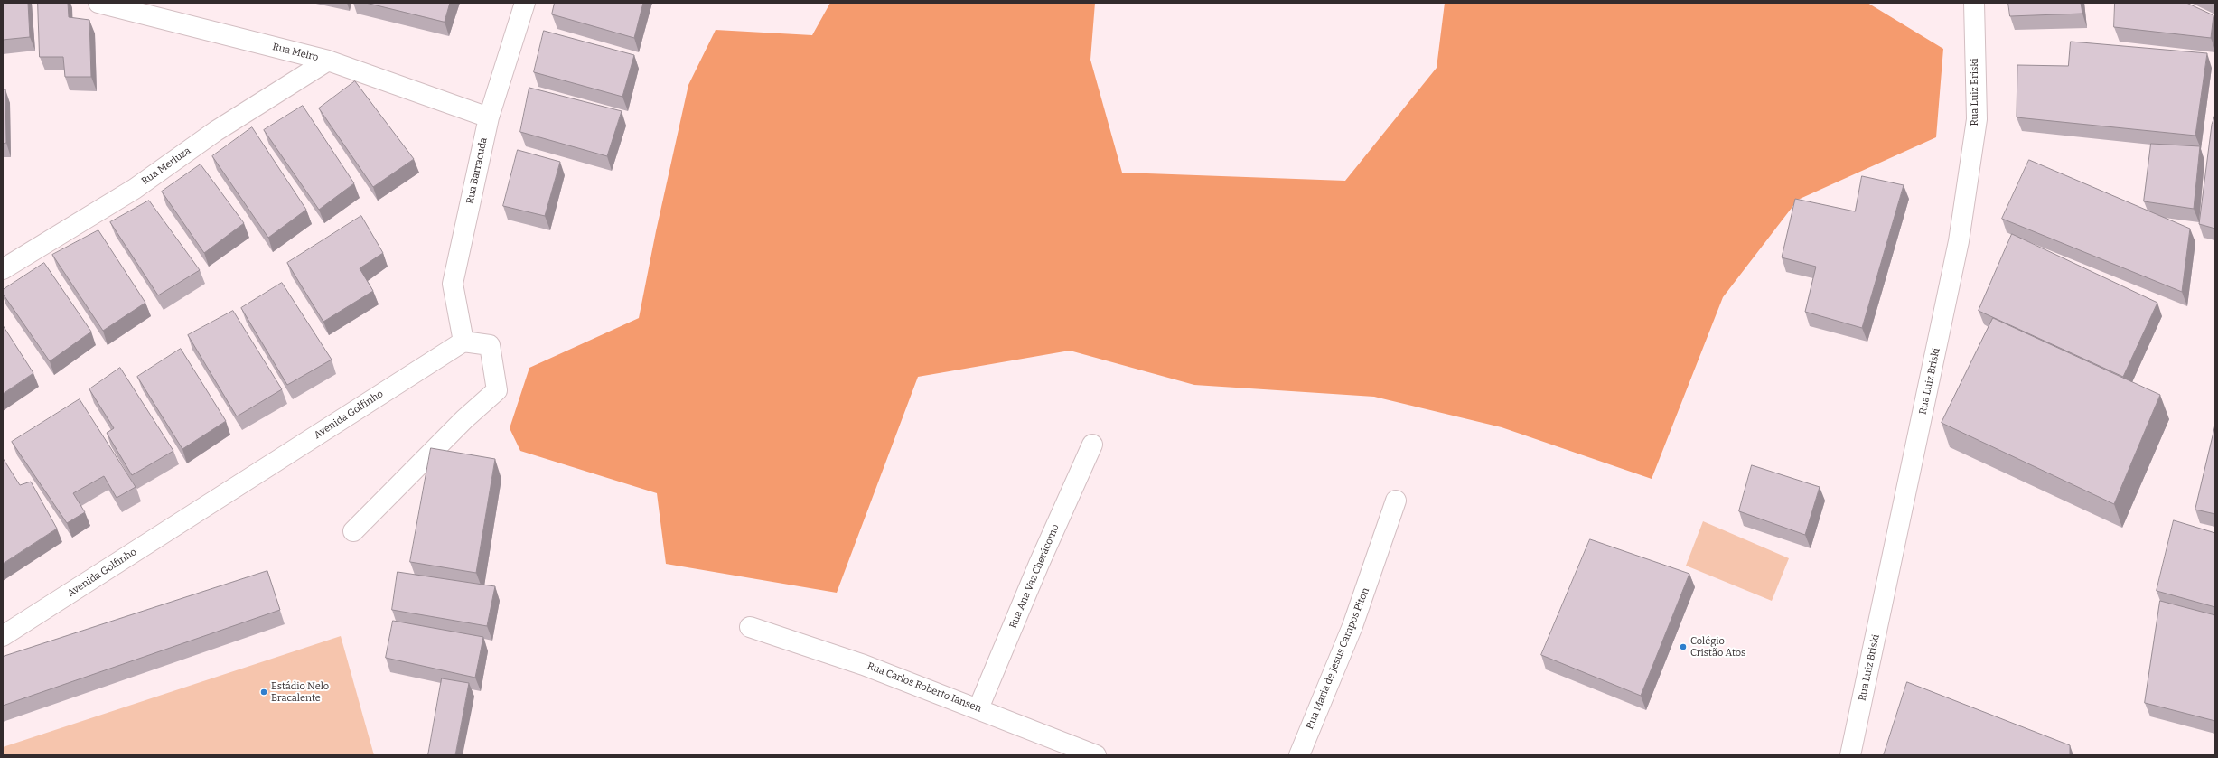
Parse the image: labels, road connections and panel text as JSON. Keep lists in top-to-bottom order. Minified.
{"streets":{"street":["Rua Melro","Rua Luiz Briski","Rua Merluza","Rua Barracuda","Avenida Golfinho","Rua Ana Vaz Cherácomo","Rua Maria de Jesus Campos Piton","Rua Carlos Roberto Iansen"]},"crossings":[["Rua Melro","Rua Merluza"],["Rua Melro","Rua Barracuda"],["Rua Barracuda","Avenida Golfinho"],["Rua Ana Vaz Cherácomo","Rua Carlos Roberto Iansen"]],"places":["Colégio Cristão Atos","Estádio Nelo Bracalente"]}
